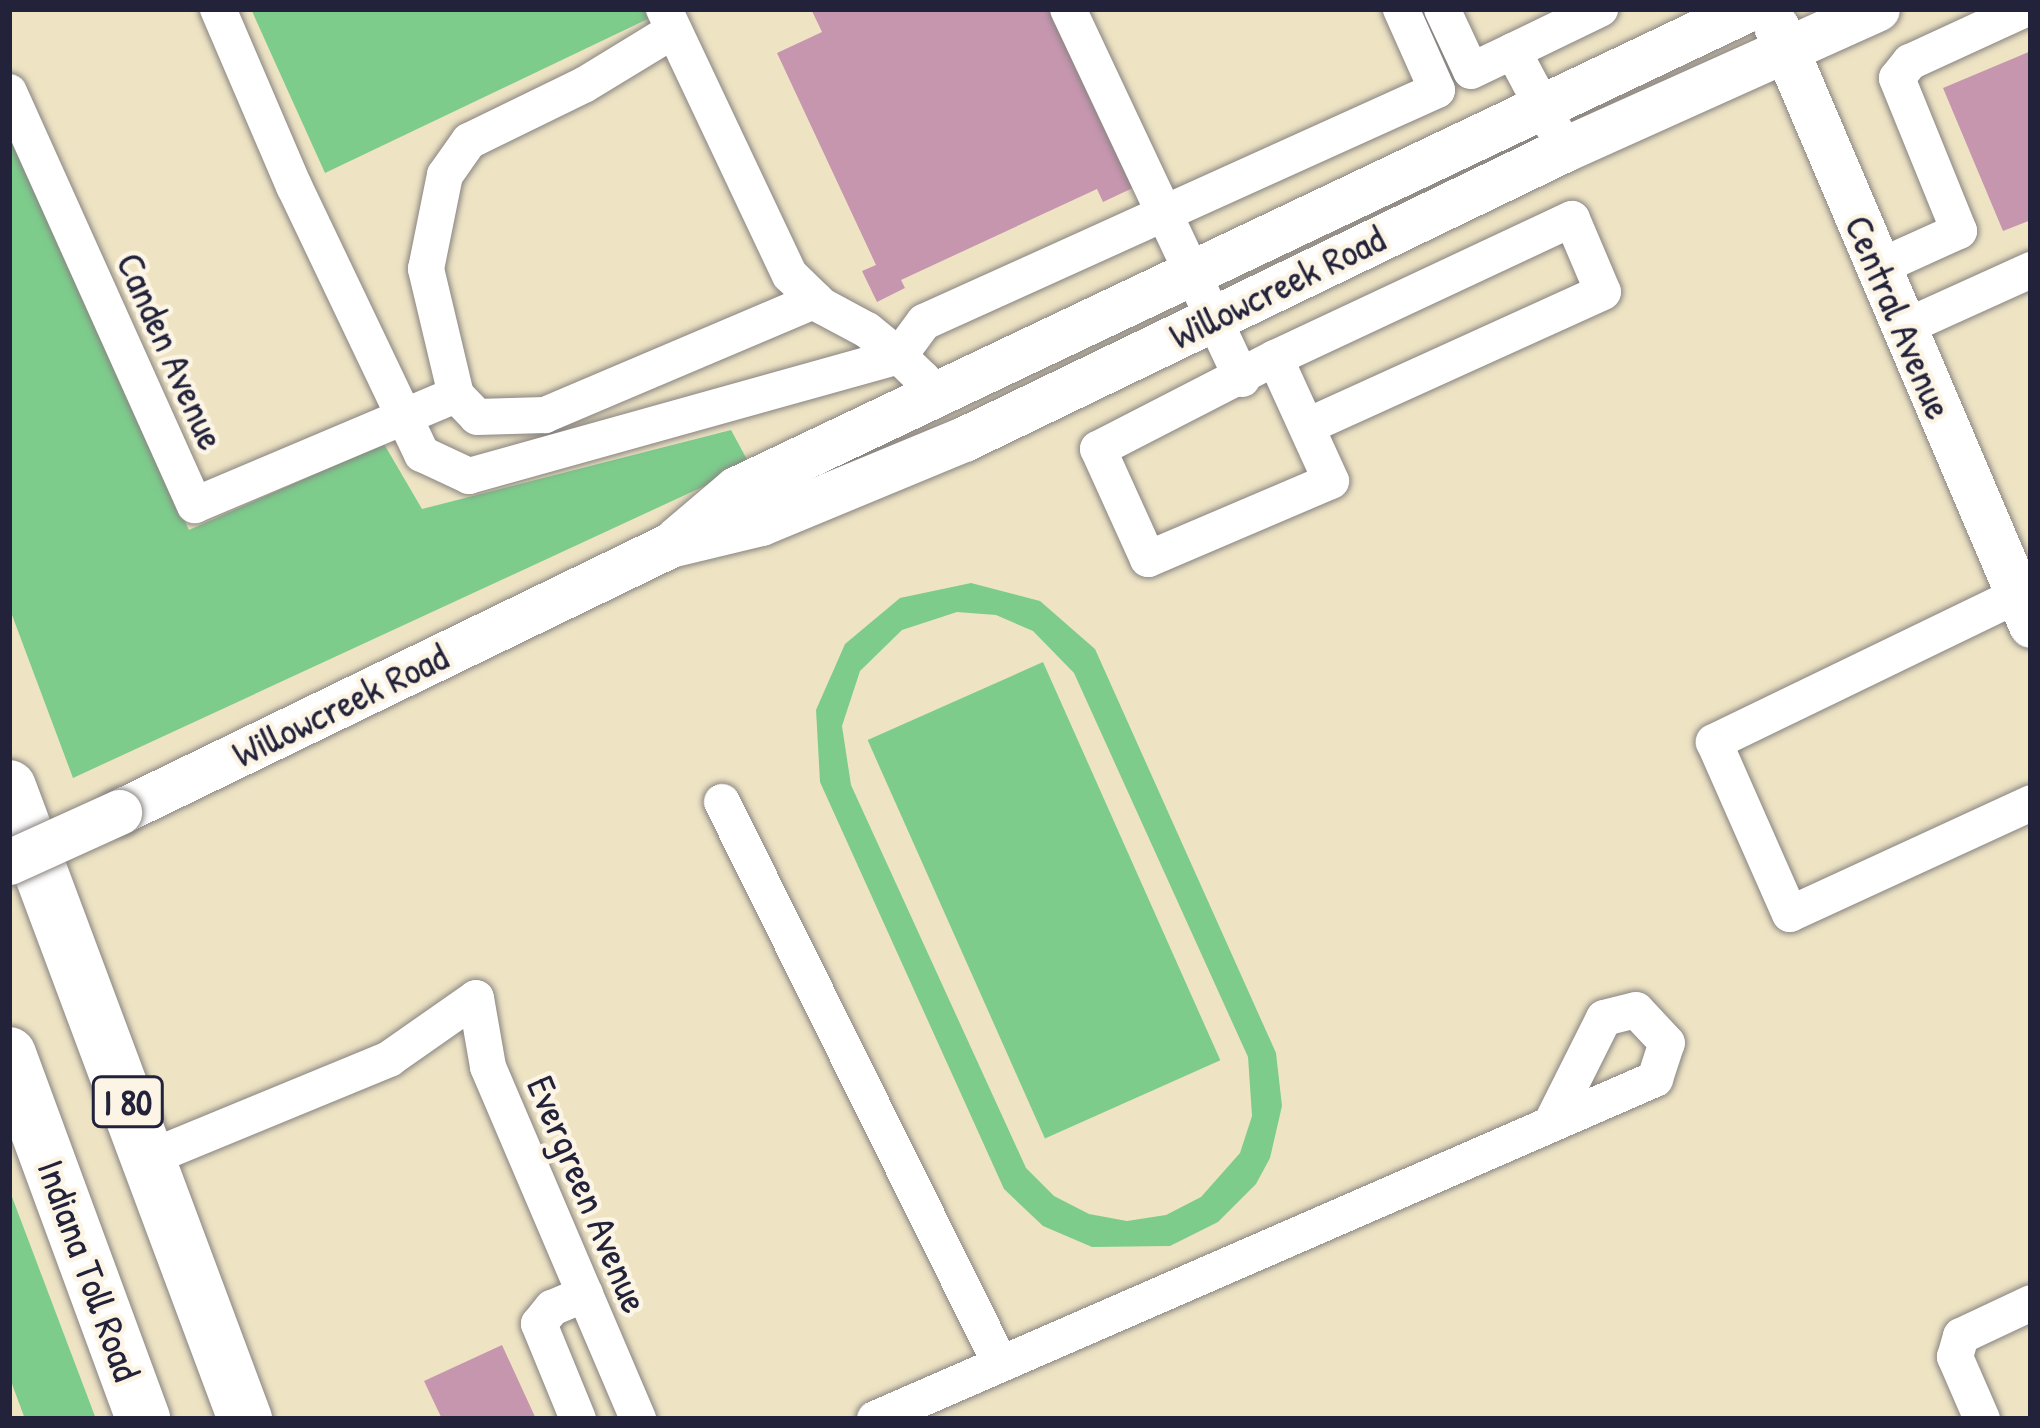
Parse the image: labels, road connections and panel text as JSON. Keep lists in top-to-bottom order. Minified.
{"streets":{"highway":["I 80","Indiana Toll Road"],"main road":["Willowcreek Road","Central Avenue"],"street":["Canden Avenue","Evergreen Avenue"]},"crossings":[["Willowcreek Road","Central Avenue"],["I 80","Evergreen Avenue"]]}
